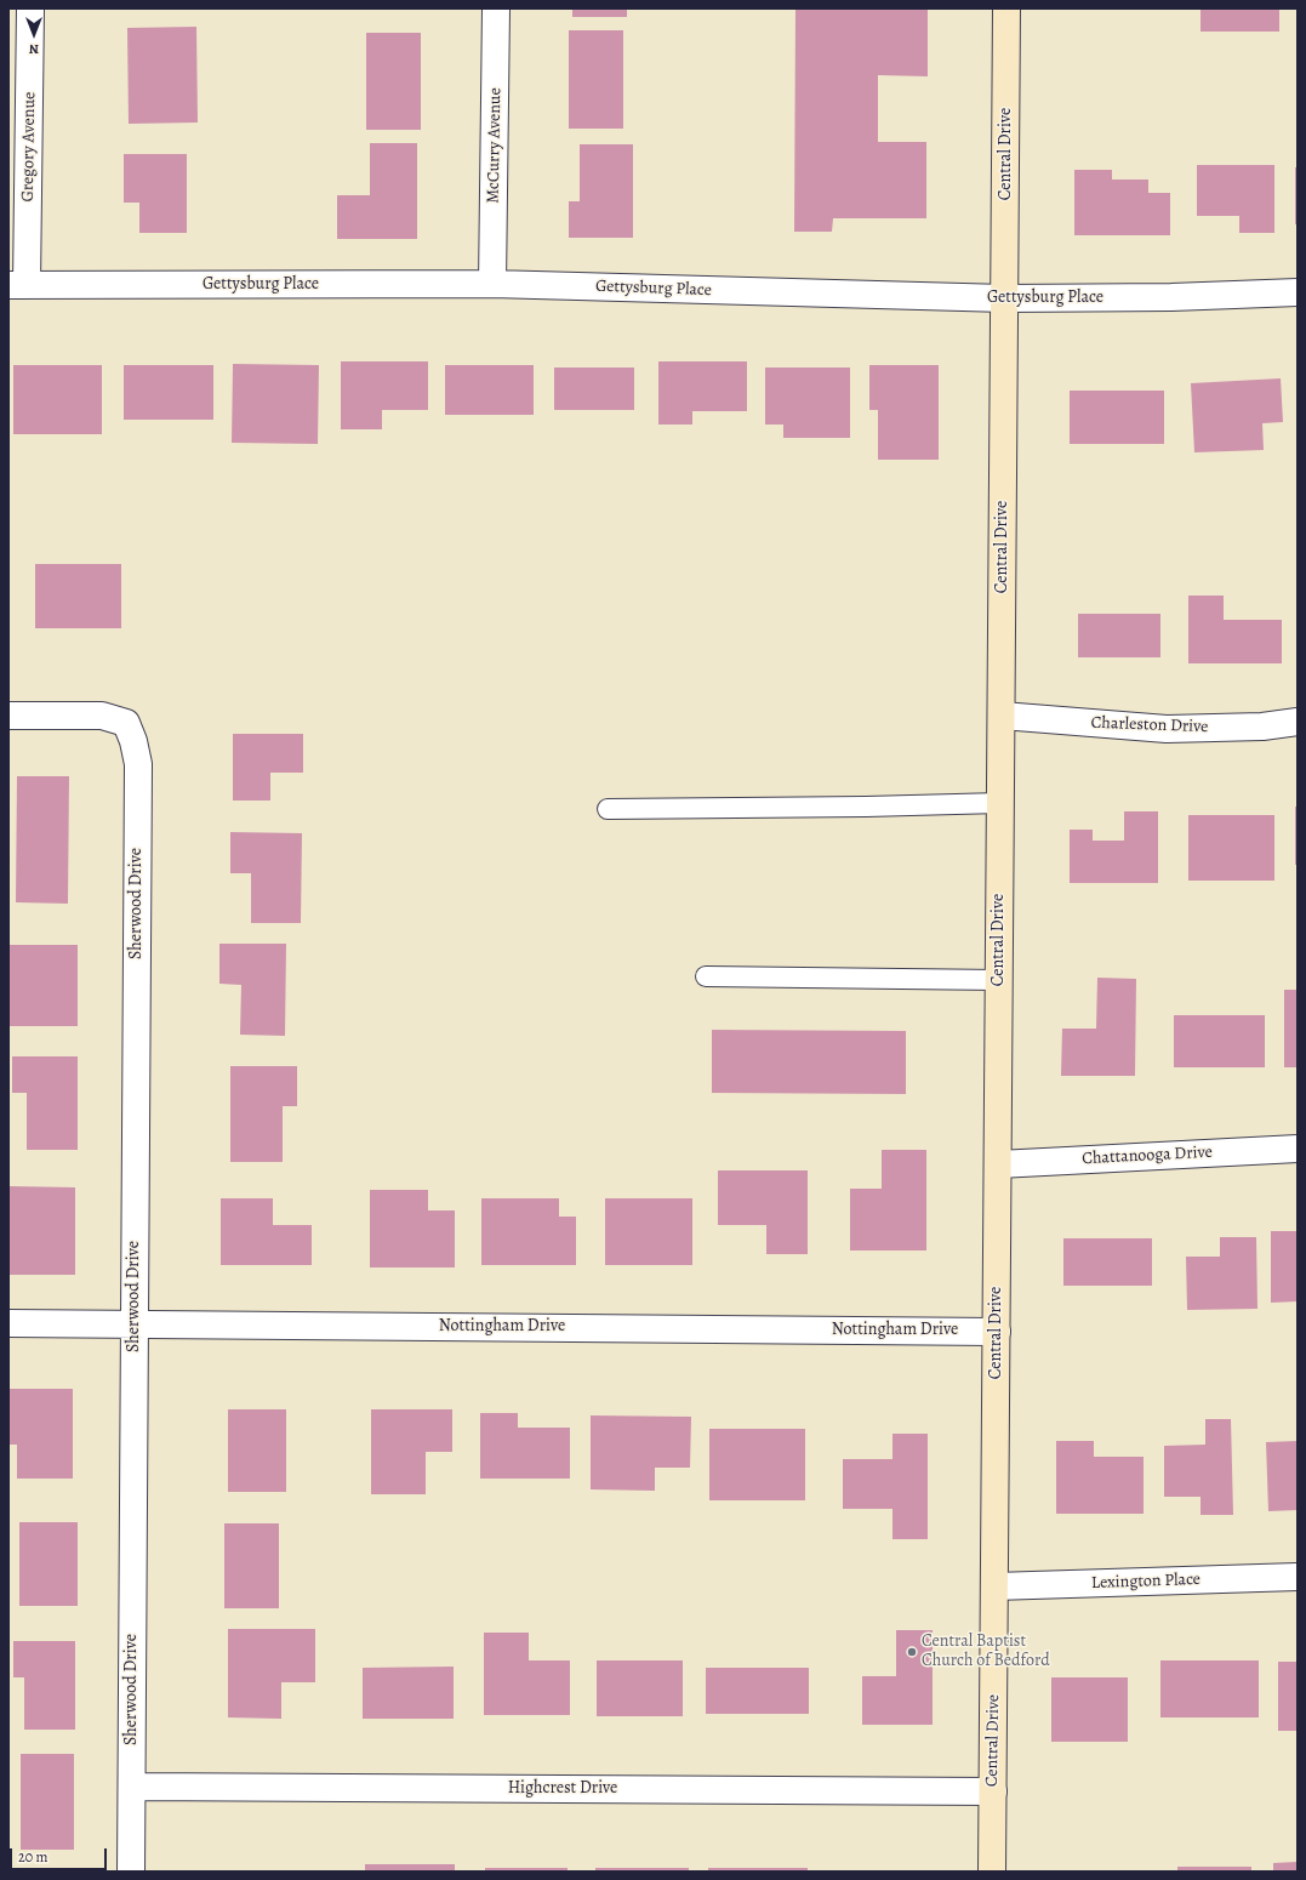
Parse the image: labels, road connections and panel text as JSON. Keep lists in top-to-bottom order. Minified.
{"streets":{"main road":["Central Drive"],"street":["McCurry Avenue","Gregory Avenue","Gettysburg Place","Charleston Drive","Sherwood Drive","Chattanooga Drive","Nottingham Drive","Lexington Place","Highcrest Drive"]},"crossings":[["McCurry Avenue","Gettysburg Place"],["Gregory Avenue","Gettysburg Place"],["Central Drive","Gettysburg Place"],["Central Drive","Charleston Drive"],["Central Drive","Chattanooga Drive"],["Central Drive","Nottingham Drive"],["Central Drive","Lexington Place"],["Central Drive","Highcrest Drive"],["Sherwood Drive","Nottingham Drive"],["Sherwood Drive","Highcrest Drive"]],"places":["Central Baptist Church of Bedford"],"scale_bar":"20 m","north":"bottom"}
